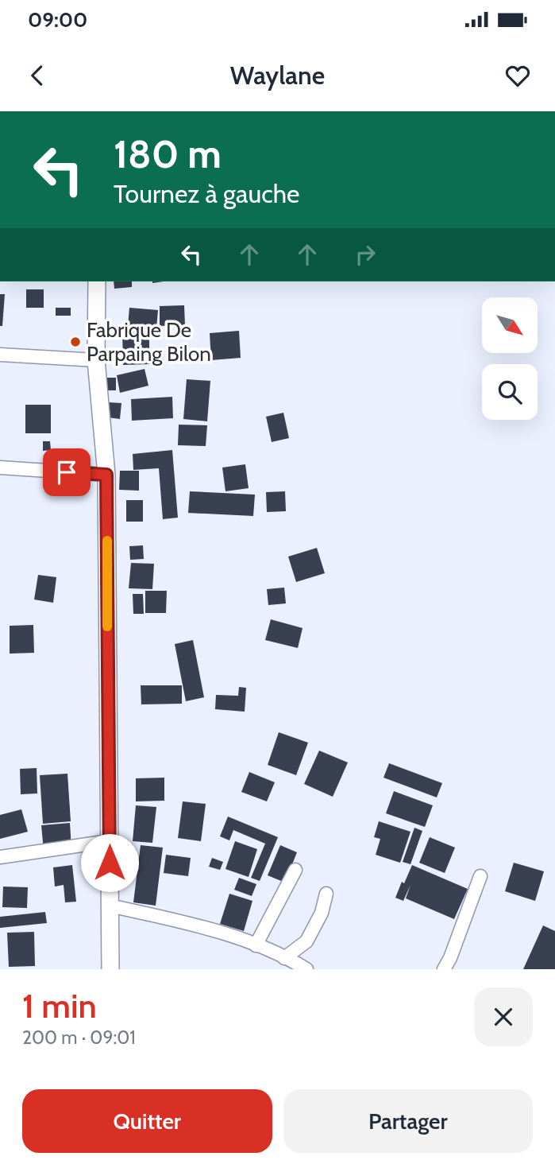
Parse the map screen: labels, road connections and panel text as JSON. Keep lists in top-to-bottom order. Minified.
{"places":["Fabrique De Parpaing Bilon"],"north":"bottom right","page":{"status":"09:00","header":"Waylane","turn":["180 m","Tournez à gauche"],"heading":["1 min","200 m · 09:01"],"buttons":["Quitter","Partager"]}}
